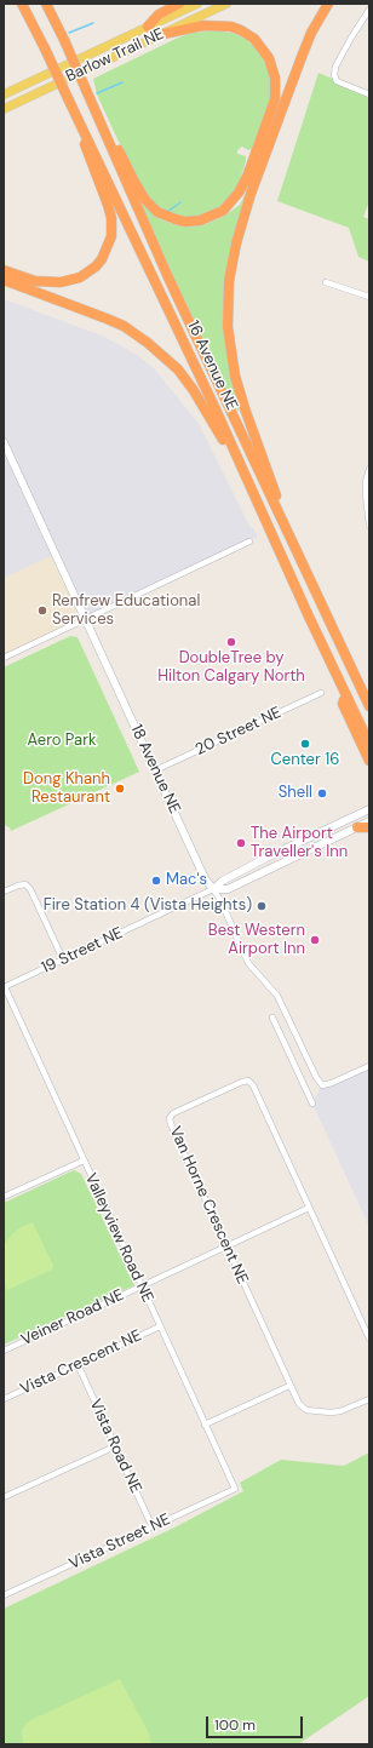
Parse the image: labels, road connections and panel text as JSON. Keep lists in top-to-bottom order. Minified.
{"streets":{"highway":["16 Avenue NE"],"main road":["Barlow Trail NE"],"street":["20 Street NE","18 Avenue NE","19 Street NE","Van Horne Crescent NE","Valleyview Road NE","Veiner Road NE","Vista Crescent NE","Vista Road NE","Vista Street NE"]},"crossings":[["20 Street NE","18 Avenue NE"],["18 Avenue NE","19 Street NE"],["19 Street NE","Valleyview Road NE"],["Van Horne Crescent NE","Veiner Road NE"],["Valleyview Road NE","Veiner Road NE"],["Valleyview Road NE","Vista Crescent NE"],["Valleyview Road NE","Vista Street NE"],["Vista Crescent NE","Vista Road NE"],["Vista Road NE","Vista Street NE"]],"parks":["Aero Park"],"places":["Renfrew Educational Services","DoubleTree by Hilton Calgary North","Center 16","Dong Khanh Restaurant","Shell","The Airport Traveller's Inn","Mac's","Fire Station 4 (Vista Heights)","Best Western Airport Inn"],"scale_bar":"100 m"}
